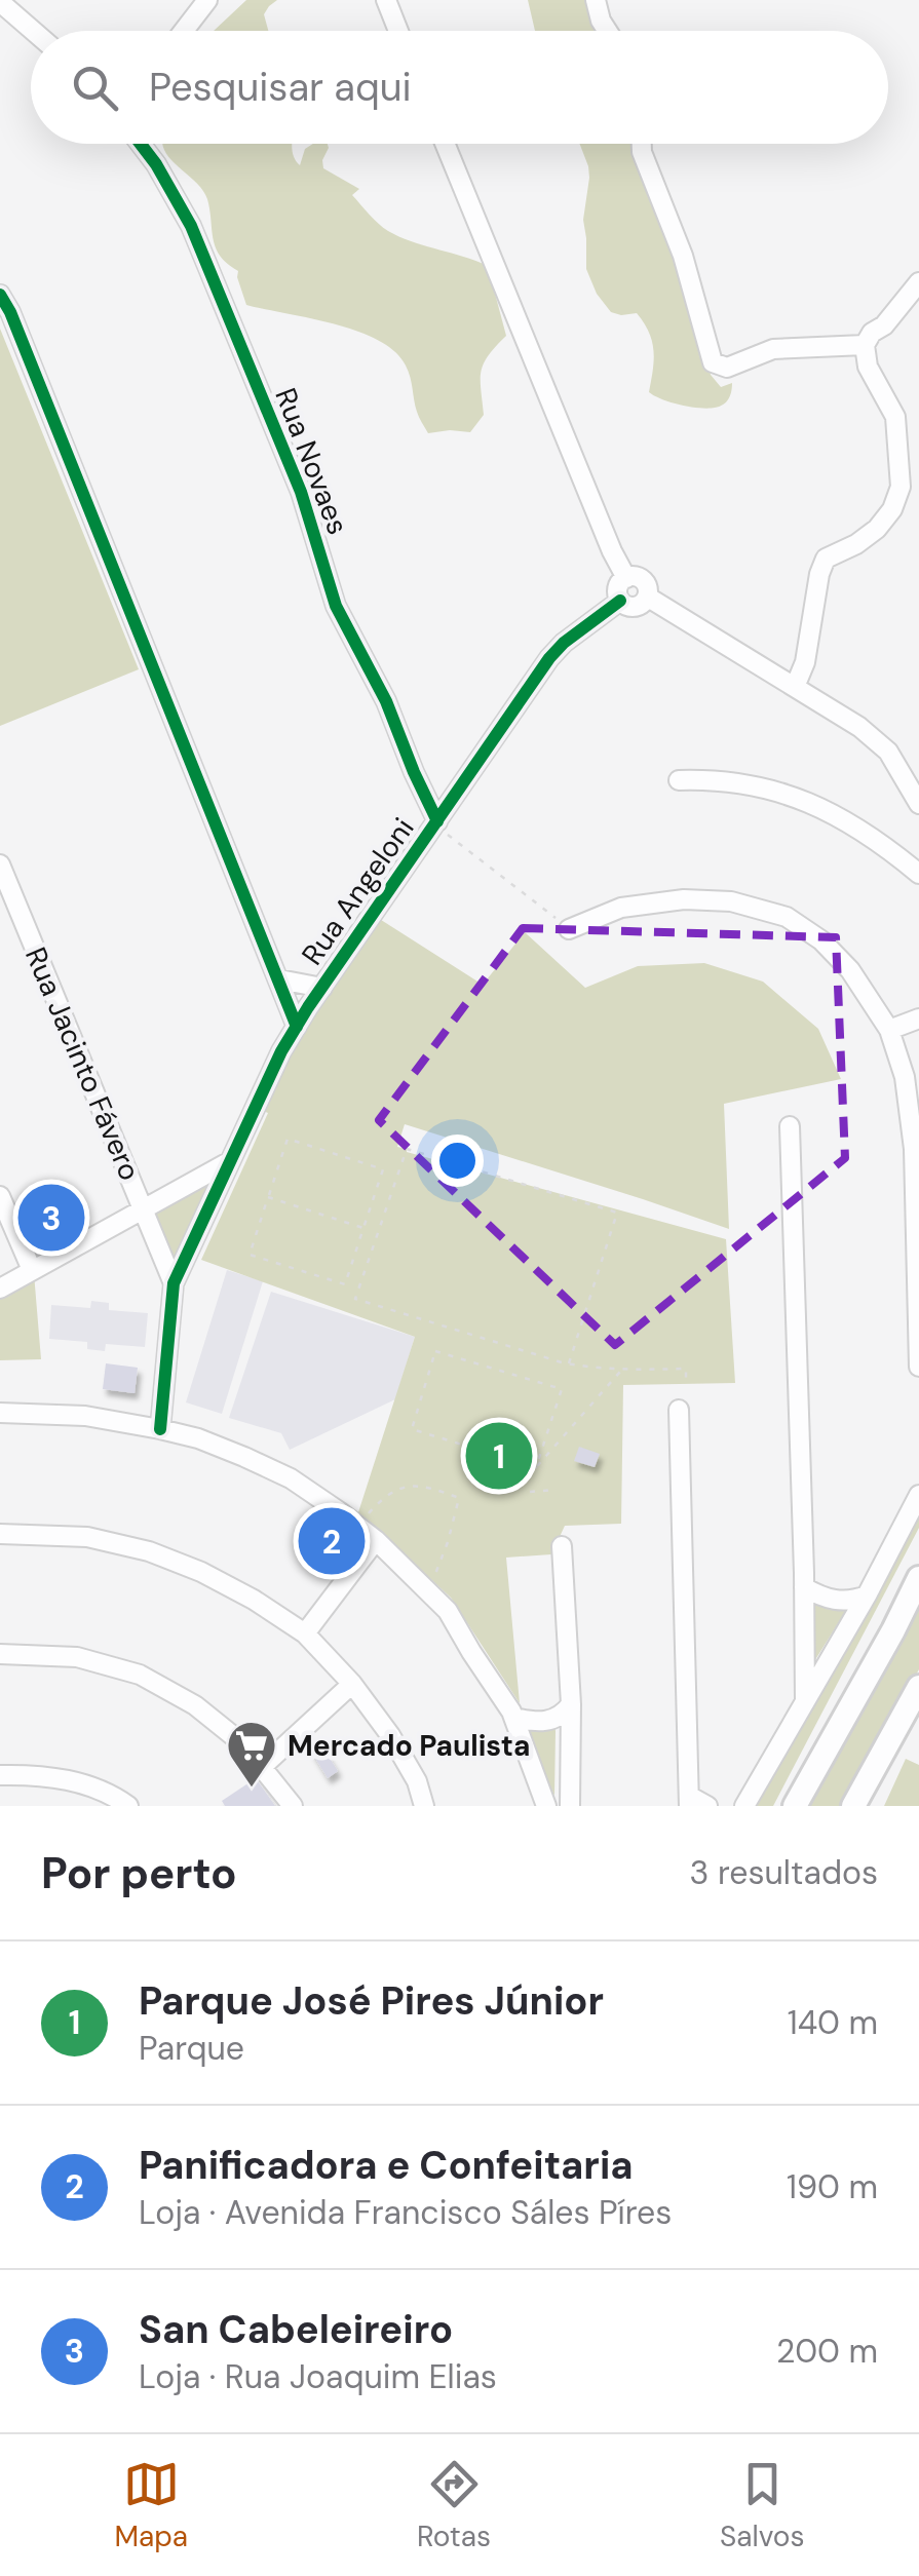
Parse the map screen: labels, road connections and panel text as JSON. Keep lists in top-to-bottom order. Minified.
{"streets":{"street":["Rua Novaes","Rua Angeloni","Rua Jacinto Fávero"]},"crossings":[["Rua Novaes","Rua Angeloni"],["Rua Angeloni","Rua Jacinto Fávero"]],"places":{"supermarket":["Mercado Paulista"]},"page":{"search":"Pesquisar aqui","pins":["3","1","2"],"heading":["Por perto","3 resultados"],"list":[{"mark":"1","name":"Parque José Pires Júnior","note":"Parque","value":"140 m"},{"mark":"2","name":"Panificadora e Confeitaria","note":"Loja · Avenida Francisco Sáles Píres","value":"190 m"},{"mark":"3","name":"San Cabeleireiro","note":"Loja · Rua Joaquim Elias","value":"200 m"}],"nav":["Mapa","Rotas","Salvos"]}}
